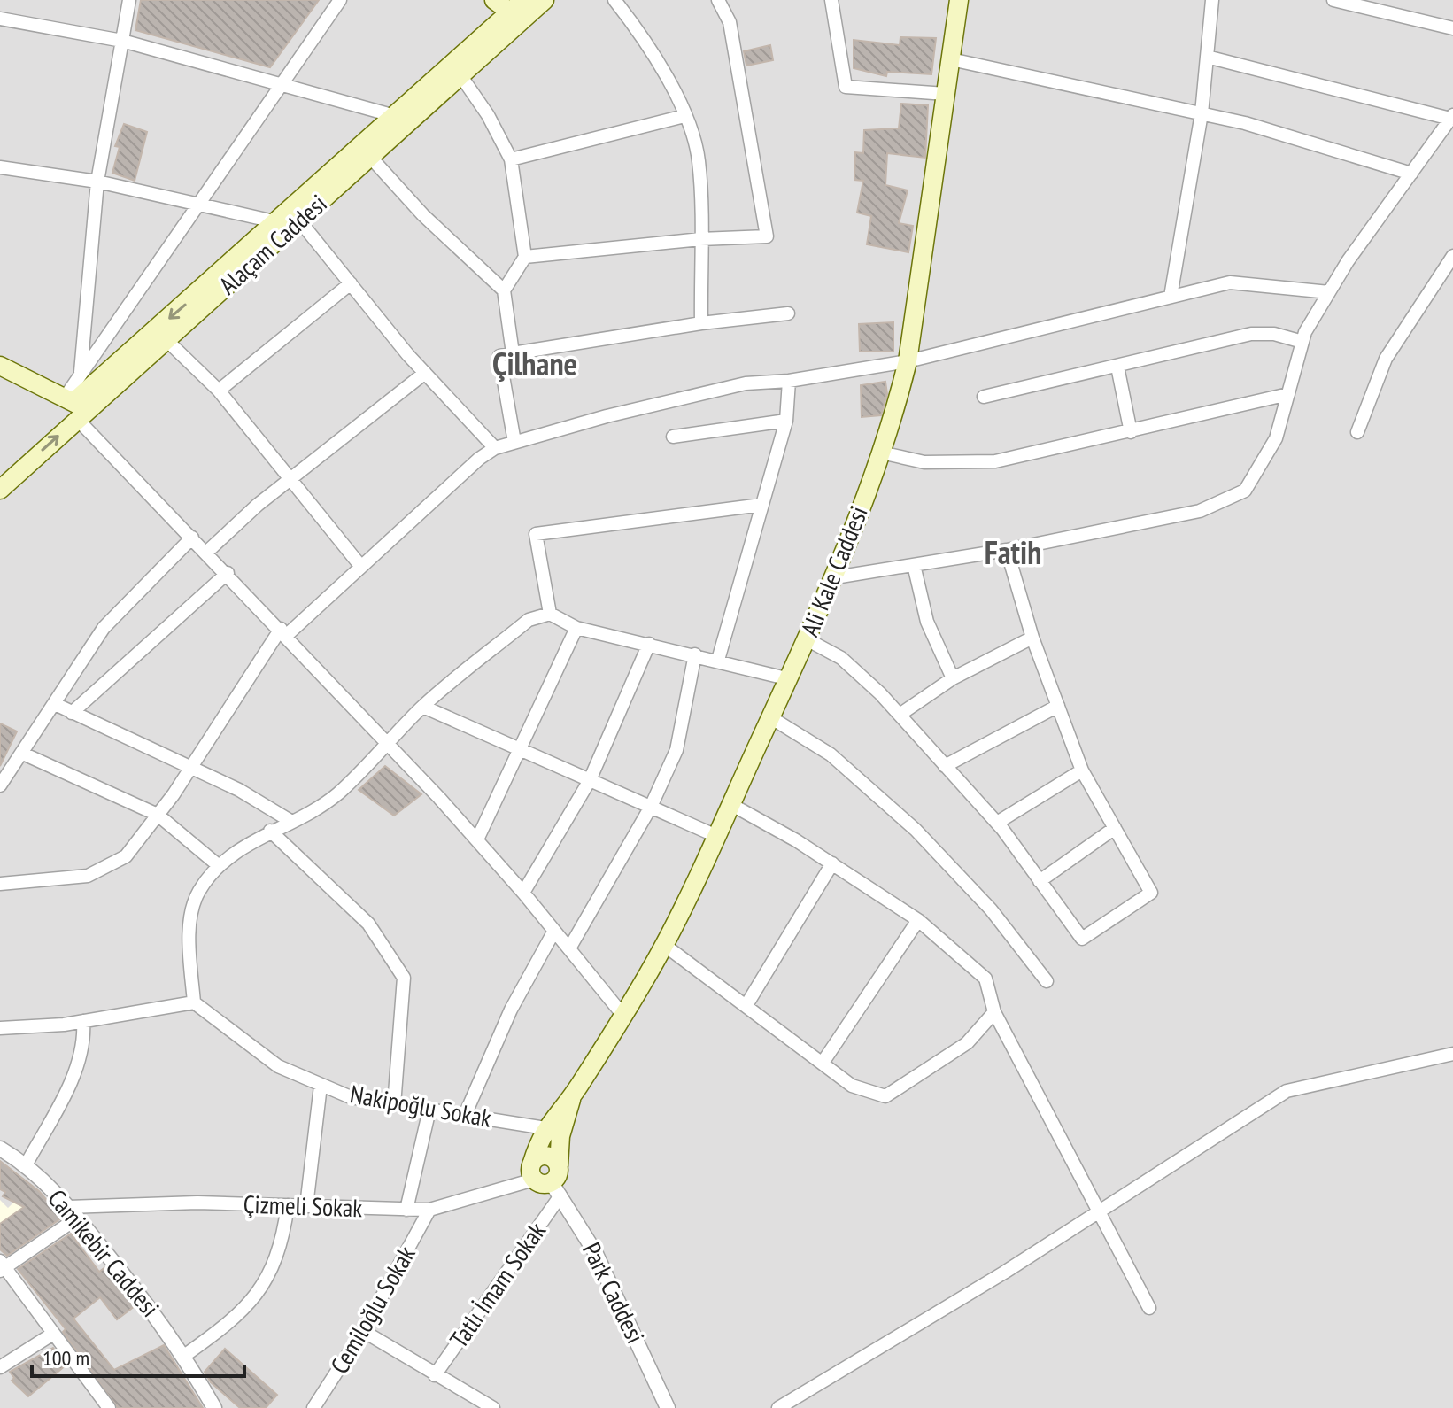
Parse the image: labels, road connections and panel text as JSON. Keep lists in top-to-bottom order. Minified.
{"streets":{"main road":["Alaçam Caddesi","Ali Kale Caddesi"],"street":["Nakipoğlu Sokak","Çizmeli Sokak","Camikebir Caddesi","Tatlı İmam Sokak","Park Caddesi","Cemiloğlu Sokak"]},"crossings":[["Ali Kale Caddesi","Nakipoğlu Sokak"],["Ali Kale Caddesi","Çizmeli Sokak"],["Ali Kale Caddesi","Tatlı İmam Sokak"],["Ali Kale Caddesi","Park Caddesi"],["Çizmeli Sokak","Camikebir Caddesi"],["Çizmeli Sokak","Tatlı İmam Sokak"],["Çizmeli Sokak","Park Caddesi"],["Çizmeli Sokak","Cemiloğlu Sokak"],["Tatlı İmam Sokak","Park Caddesi"]],"districts":["Çilhane","Fatih"],"scale_bar":"100 m"}
